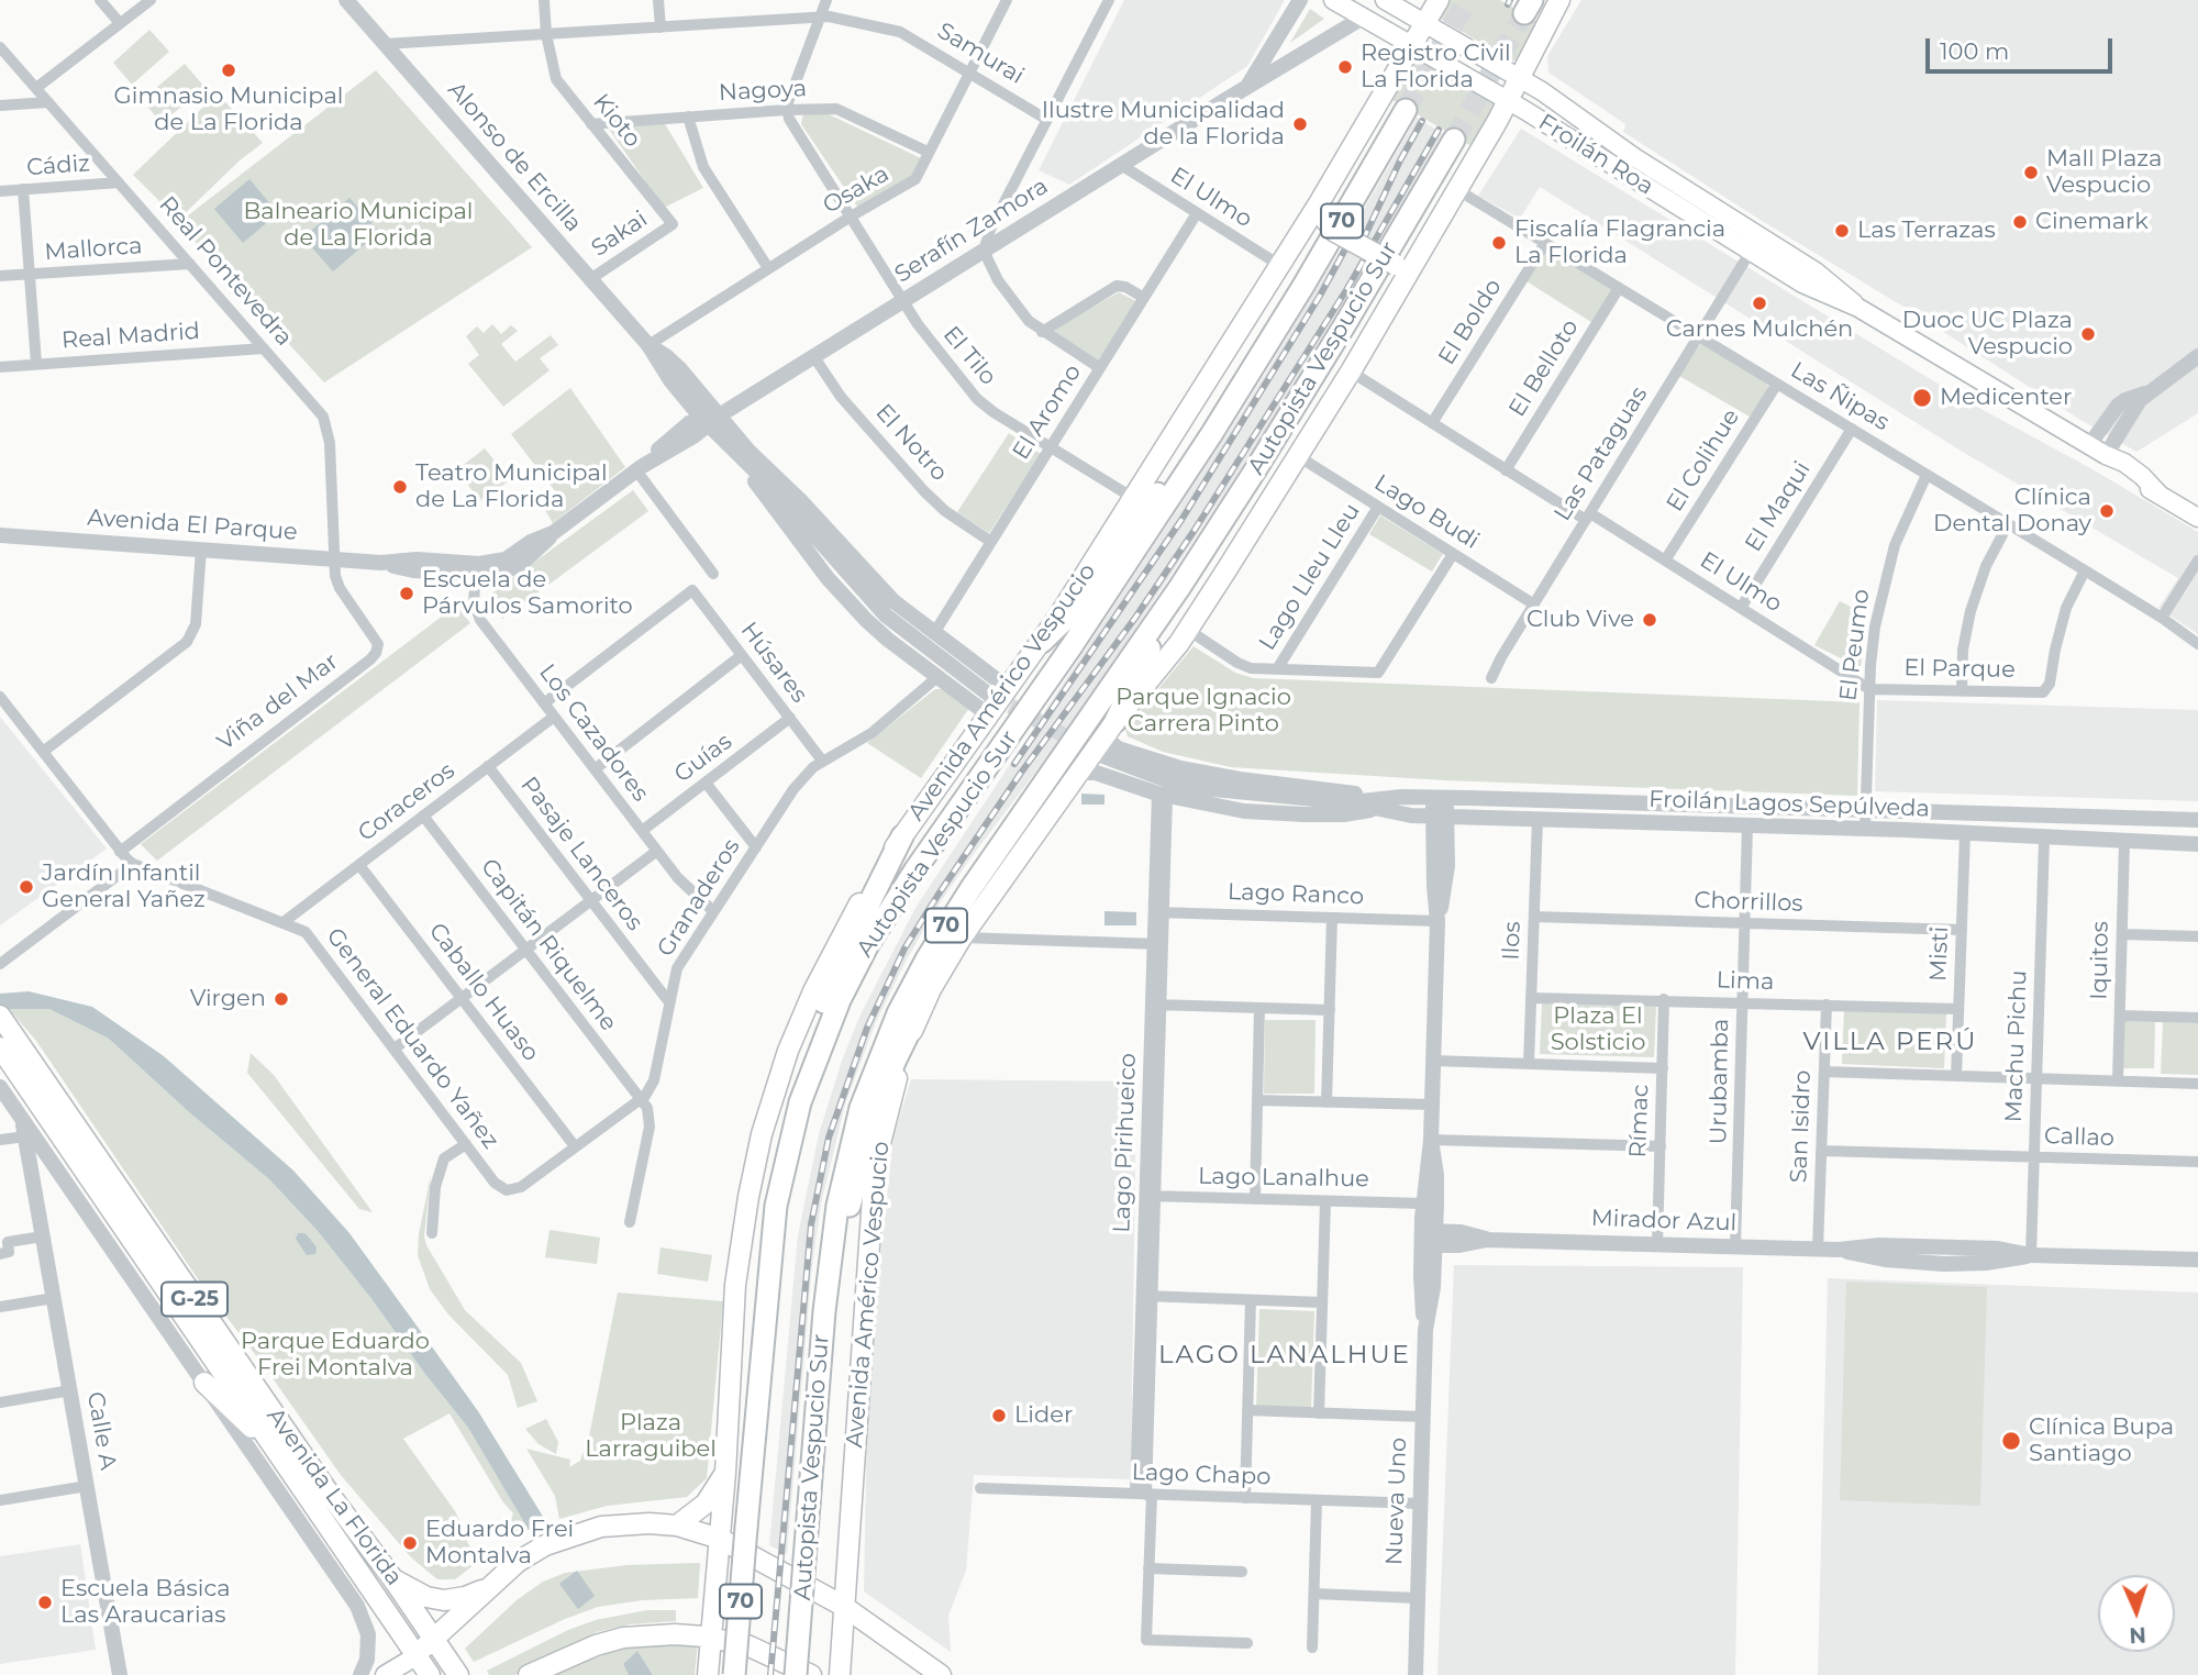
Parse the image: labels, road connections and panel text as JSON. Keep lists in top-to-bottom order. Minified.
{"streets":{"highway":["70","Autopista Vespucio Sur"],"main road":["Froilán Roa","Avenida Américo Vespucio","G-25","Avenida La Florida"],"street":["Samurai","Nagoya","Kioto","Alonso de Ercilla","Cádiz","Osaka","El Ulmo","Serafín Zamora","Sakai","Mallorca","Real Pontevedra","El Boldo","Real Madrid","El Tilo","El Belloto","Las Ñipas","El Aromo","El Notro","Las Pataguas","El Colihue","El Maqui","Lago Budi","Avenida El Parque","Lago Lleu Lleu","El Peumo","Húsares","El Parque","Viña del Mar","Los Cazadores","Guías","Coraceros","Froilán Lagos Sepúlveda","Pasaje Lanceros","Lago Ranco","Granaderos","Chorrillos","Ilos","Capitán Riquelme","Misti","Iquitos","Lima","Caballo Huaso","General Eduardo Yañez","Machu Pichu","Urubamba","Rímac","San Isidro","Callao","Lago Pirihueico","Lago Lanalhue","Mirador Azul","Calle A","Lago Chapo","Nueva Uno"]},"crossings":[["Samurai","Kioto"],["Samurai","Alonso de Ercilla"],["Samurai","Osaka"],["Nagoya","Kioto"],["Nagoya","Osaka"],["Nagoya","El Tilo"],["Kioto","Sakai"],["Froilán Roa","Serafín Zamora"],["Froilán Roa","Las Pataguas"],["Froilán Roa","Avenida Américo Vespucio"],["Alonso de Ercilla","Osaka"],["Alonso de Ercilla","Serafín Zamora"],["Alonso de Ercilla","Sakai"],["Alonso de Ercilla","El Aromo"],["Alonso de Ercilla","Avenida Américo Vespucio"],["Alonso de Ercilla","Granaderos"],["Cádiz","Real Pontevedra"],["Osaka","El Tilo"],["El Ulmo","Serafín Zamora"],["El Ulmo","El Boldo"],["El Ulmo","El Belloto"],["El Ulmo","El Aromo"],["El Ulmo","Las Pataguas"],["El Ulmo","El Colihue"],["El Ulmo","El Maqui"],["El Ulmo","El Peumo"],["El Ulmo","El Parque"],["El Ulmo","Avenida Américo Vespucio"],["Serafín Zamora","El Tilo"],["Serafín Zamora","El Notro"],["Serafín Zamora","Avenida El Parque"],["Serafín Zamora","Los Cazadores"],["Mallorca","Real Pontevedra"],["Real Pontevedra","Real Madrid"],["Real Pontevedra","Avenida El Parque"],["Real Pontevedra","Viña del Mar"],["El Boldo","Las Ñipas"],["El Tilo","El Aromo"],["El Tilo","Avenida Américo Vespucio"],["El Belloto","Las Ñipas"],["Las Ñipas","Las Pataguas"],["Las Ñipas","El Colihue"],["Las Ñipas","El Maqui"],["Las Ñipas","El Peumo"],["Las Ñipas","El Parque"],["Las Ñipas","Avenida Américo Vespucio"],["El Aromo","El Notro"],["Las Pataguas","Lago Budi"],["Lago Budi","Lago Lleu Lleu"],["Lago Budi","Avenida Américo Vespucio"],["Avenida El Parque","Viña del Mar"],["El Peumo","El Parque"],["El Peumo","Froilán Lagos Sepúlveda"],["Húsares","Los Cazadores"],["Húsares","Guías"],["Húsares","Granaderos"],["Avenida Américo Vespucio","Froilán Lagos Sepúlveda"],["Viña del Mar","General Eduardo Yañez"],["Los Cazadores","Guías"],["Los Cazadores","Coraceros"],["Los Cazadores","Granaderos"],["Coraceros","Pasaje Lanceros"],["Coraceros","Capitán Riquelme"],["Coraceros","Caballo Huaso"],["Coraceros","General Eduardo Yañez"],["Froilán Lagos Sepúlveda","Ilos"],["Froilán Lagos Sepúlveda","Misti"],["Froilán Lagos Sepúlveda","Iquitos"],["Froilán Lagos Sepúlveda","Machu Pichu"],["Froilán Lagos Sepúlveda","Urubamba"],["Froilán Lagos Sepúlveda","Lago Pirihueico"],["Froilán Lagos Sepúlveda","Nueva Uno"],["Pasaje Lanceros","Granaderos"],["Lago Ranco","Lago Pirihueico"],["Lago Ranco","Nueva Uno"],["Granaderos","Capitán Riquelme"],["Granaderos","Caballo Huaso"],["Granaderos","General Eduardo Yañez"],["Chorrillos","Ilos"],["Chorrillos","Misti"],["Chorrillos","Urubamba"],["Ilos","Lima"],["Misti","Lima"],["Lima","Urubamba"],["Lima","Rímac"],["Lima","San Isidro"],["Machu Pichu","Callao"],["Machu Pichu","Mirador Azul"],["Urubamba","Mirador Azul"],["Rímac","Mirador Azul"],["San Isidro","Callao"],["San Isidro","Mirador Azul"],["Lago Pirihueico","Lago Lanalhue"],["Lago Pirihueico","Lago Chapo"],["Lago Lanalhue","Nueva Uno"],["Mirador Azul","Nueva Uno"],["Calle A","Avenida La Florida"],["Lago Chapo","Nueva Uno"]],"districts":["VILLA PERÚ","LAGO LANALHUE"],"parks":["Balneario Municipal de La Florida","Parque Ignacio Carrera Pinto","Plaza El Solsticio","Parque Eduardo Frei Montalva","Plaza Larraguibel"],"places":["Registro Civil La Florida","Gimnasio Municipal de La Florida","Ilustre Municipalidad de la Florida","Mall Plaza Vespucio","Cinemark","Las Terrazas","Fiscalía Flagrancia La Florida","Carnes Mulchén","Duoc UC Plaza Vespucio","Medicenter","Teatro Municipal de La Florida","Clínica Dental Donay","Escuela de Párvulos Samorito","Club Vive","Jardín Infantil General Yañez","Virgen","Lider","Clínica Bupa Santiago","Eduardo Frei Montalva","Escuela Básica Las Araucarias"],"scale_bar":"100 m","north":"bottom"}
